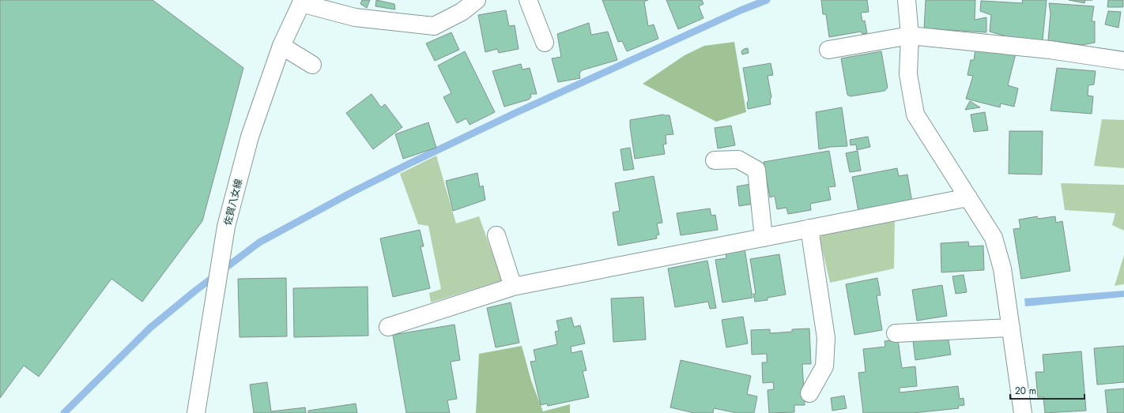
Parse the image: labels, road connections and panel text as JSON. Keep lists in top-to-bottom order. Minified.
{"streets":{"street":["佐賀八女線"]},"scale_bar":"20 m"}
